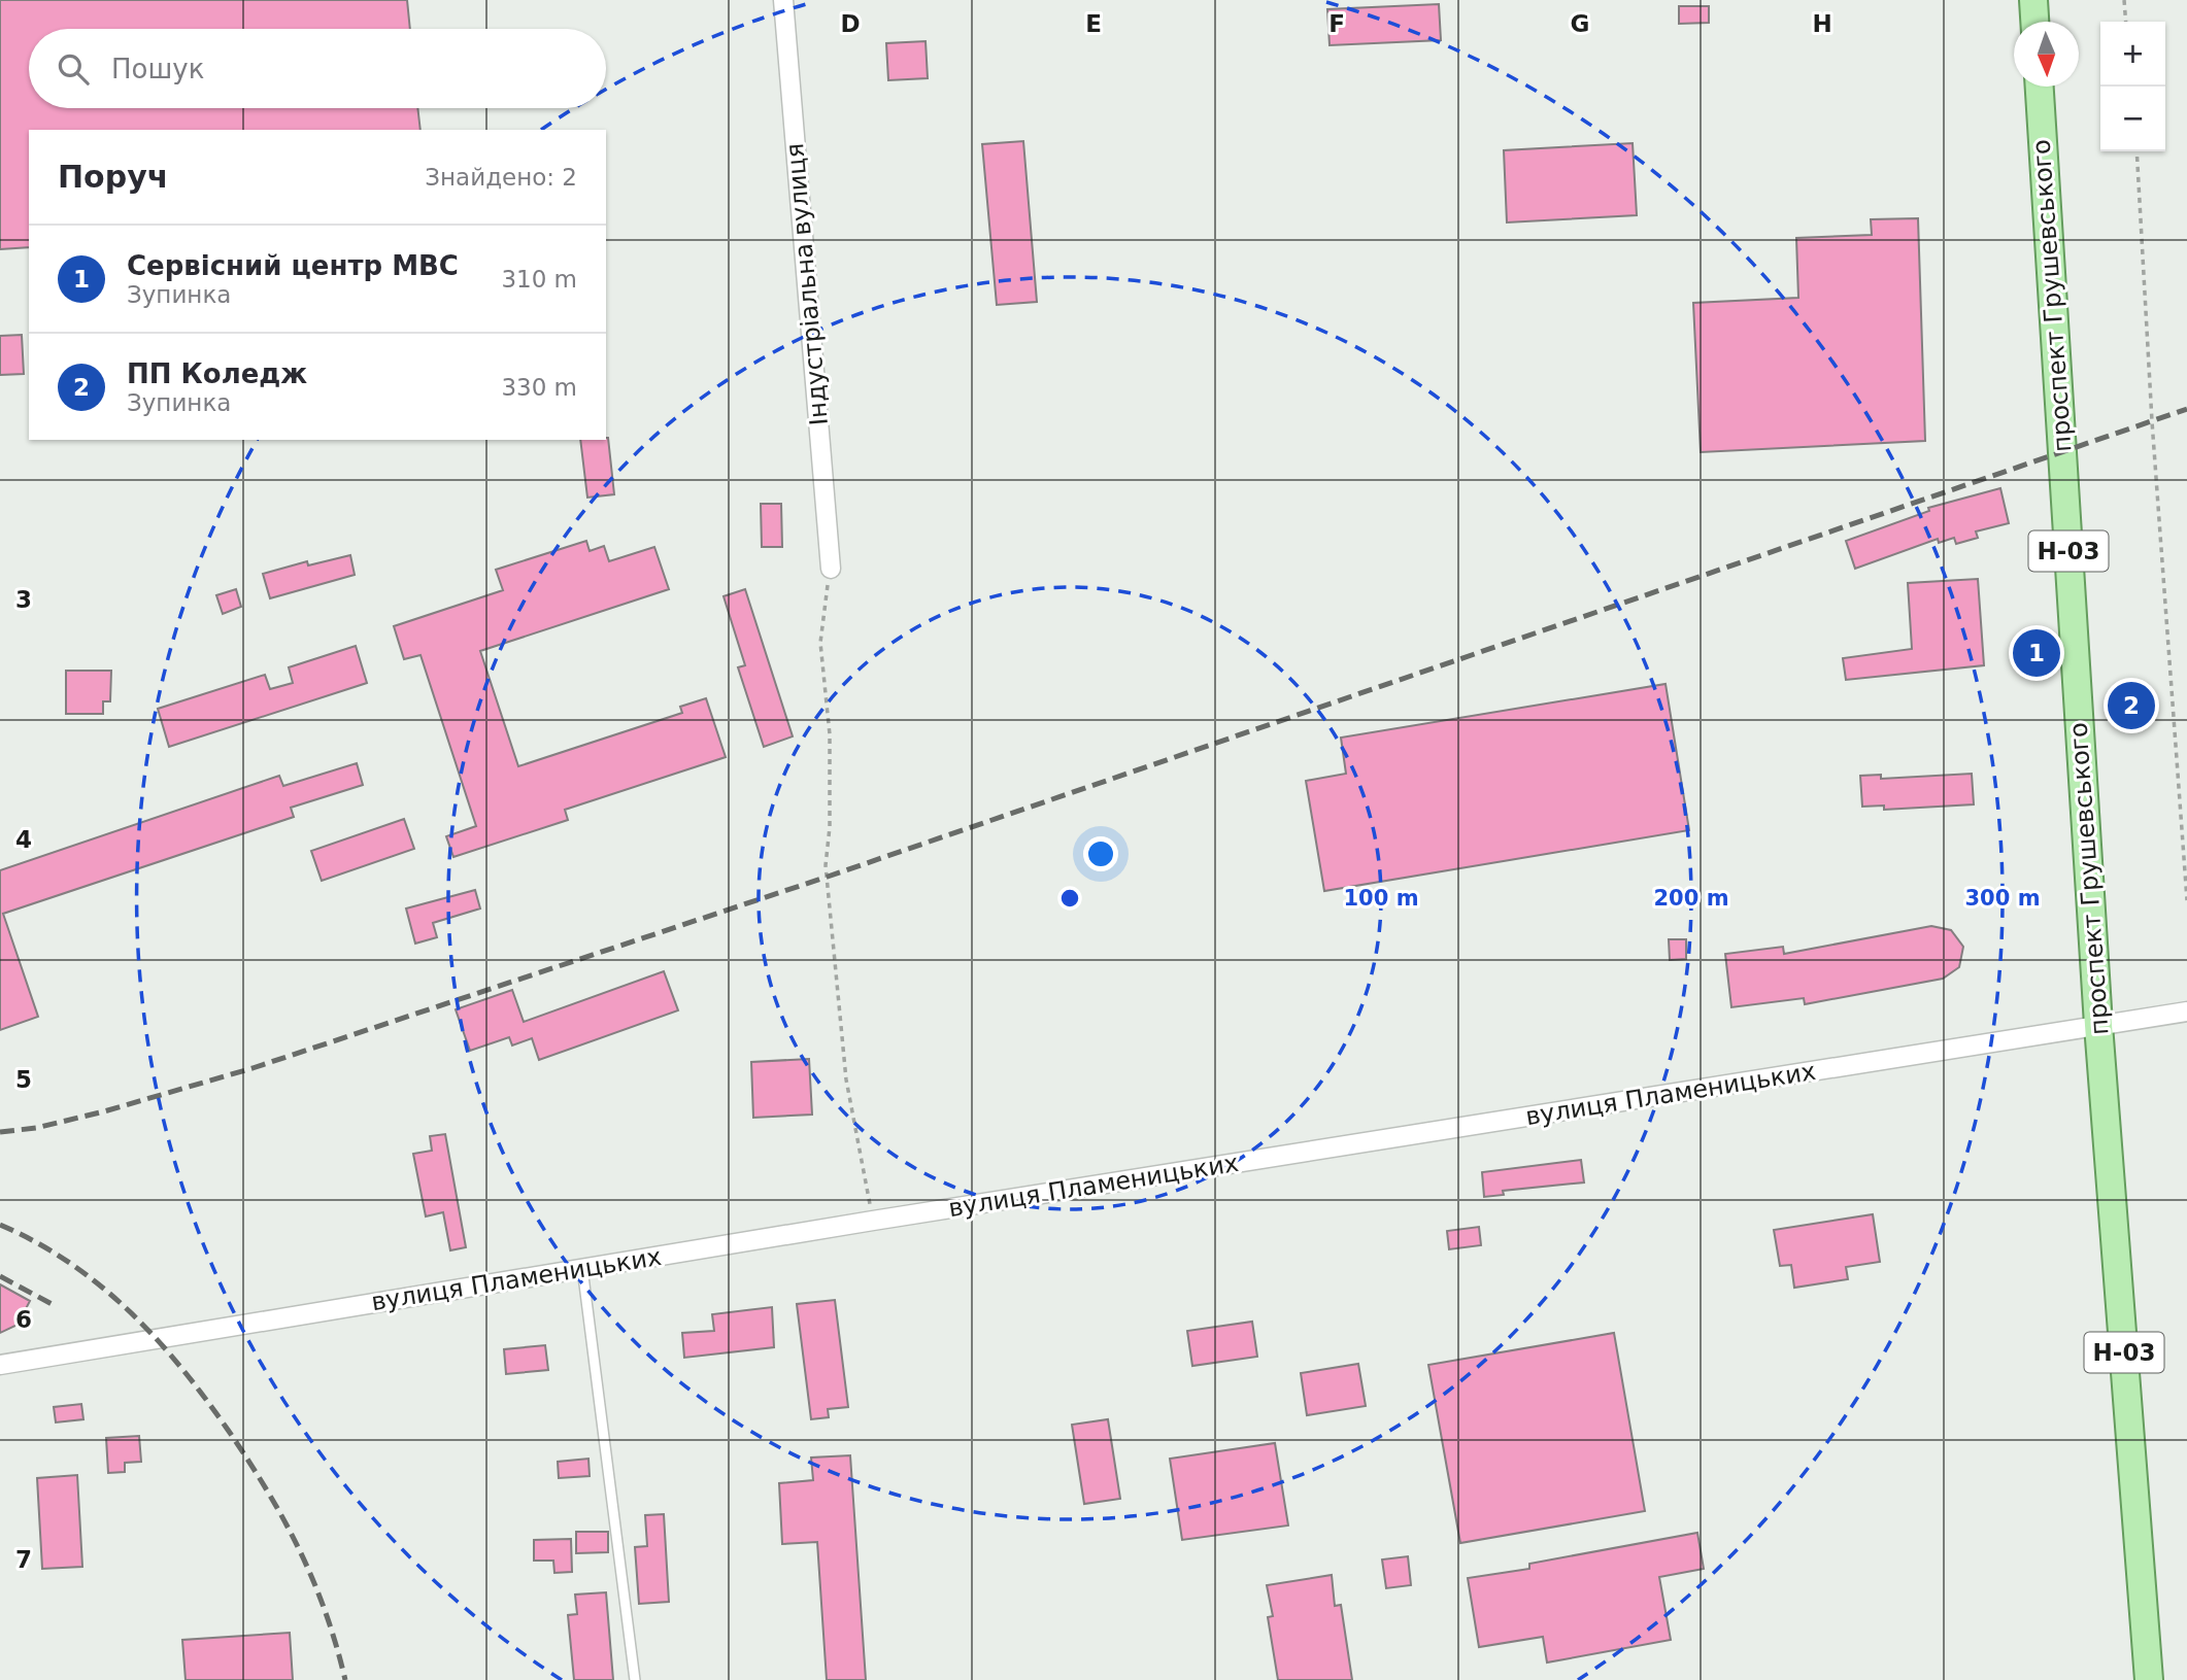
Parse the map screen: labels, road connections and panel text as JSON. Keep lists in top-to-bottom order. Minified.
{"streets":{"main road":["проспект Грушевського","Н-03"],"street":["Індустріальна вулиця","вулиця Пламеницьких"]},"crossings":[["проспект Грушевського","вулиця Пламеницьких"]],"north":"bottom","page":{"map_buttons":["+","−"],"search":"Пошук","heading":["Поруч","Знайдено: 2"],"list":[{"mark":"1","name":"Сервісний центр МВС","note":"Зупинка","value":"310 m"},{"mark":"2","name":"ПП Коледж","note":"Зупинка","value":"330 m"}],"pins":["1","2"]},"grid":{"columns":["D","E","F","G","H"],"rows":["3","4","5","6","7"]},"rings":["100 m","200 m","300 m"]}
